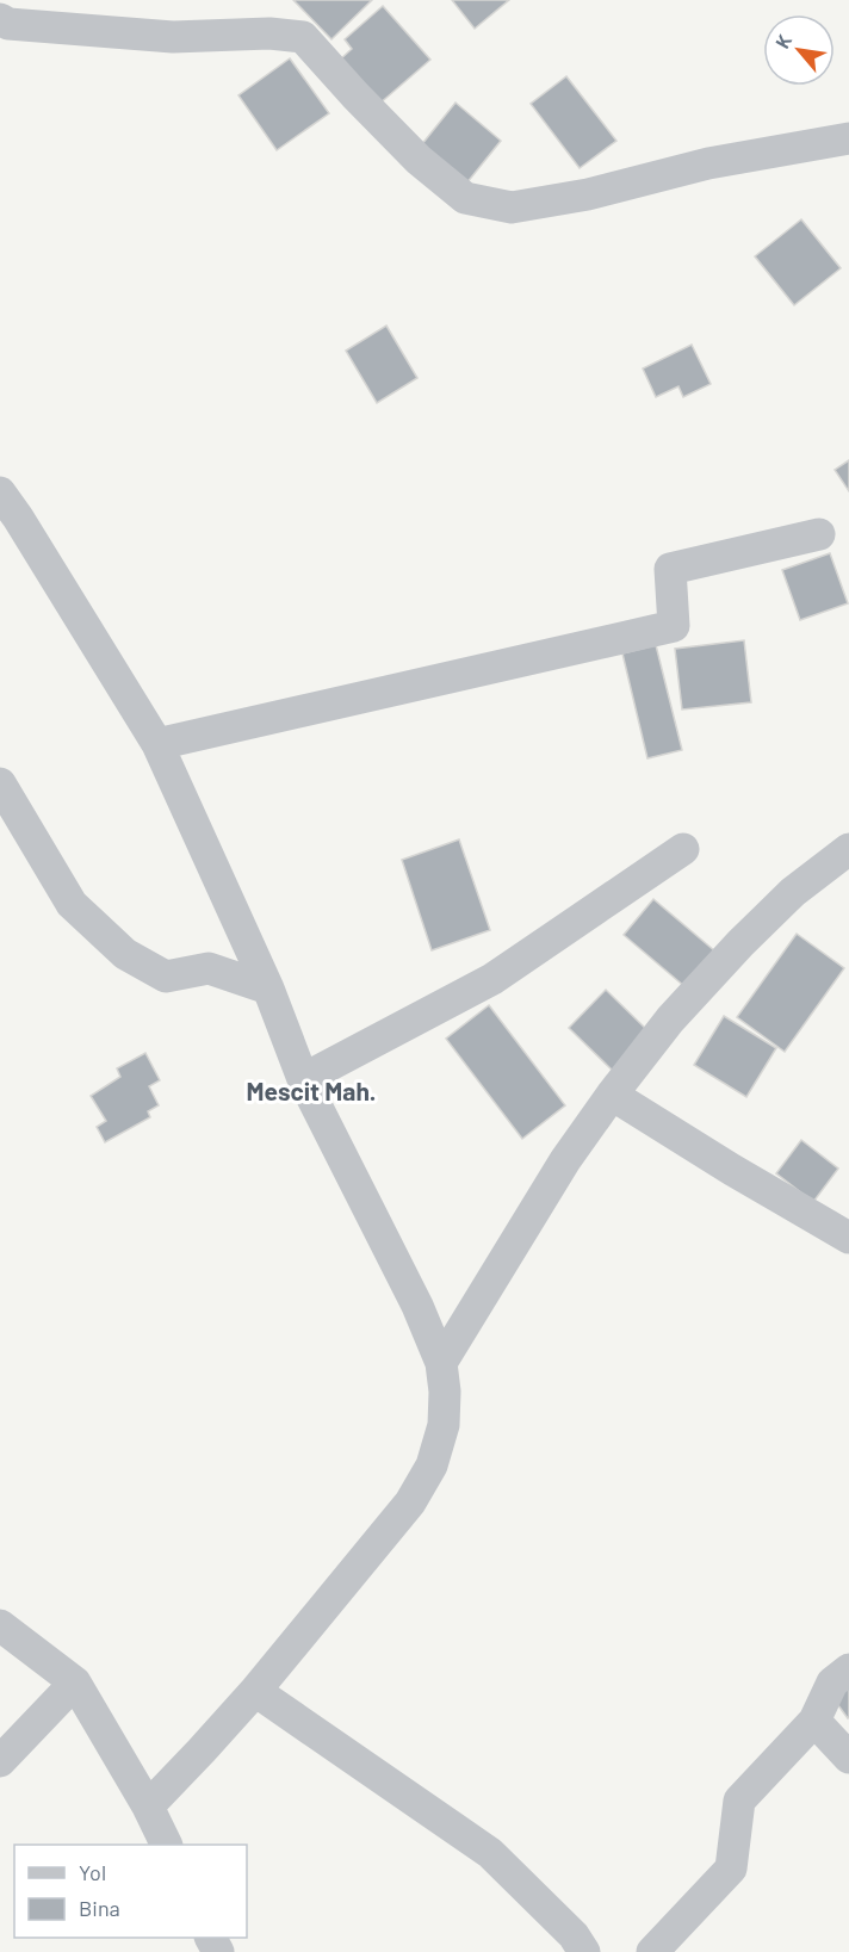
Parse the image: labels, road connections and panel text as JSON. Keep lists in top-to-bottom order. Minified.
{"districts":["Mescit Mah."],"legend":["Yol","Bina"],"north":"top left"}
